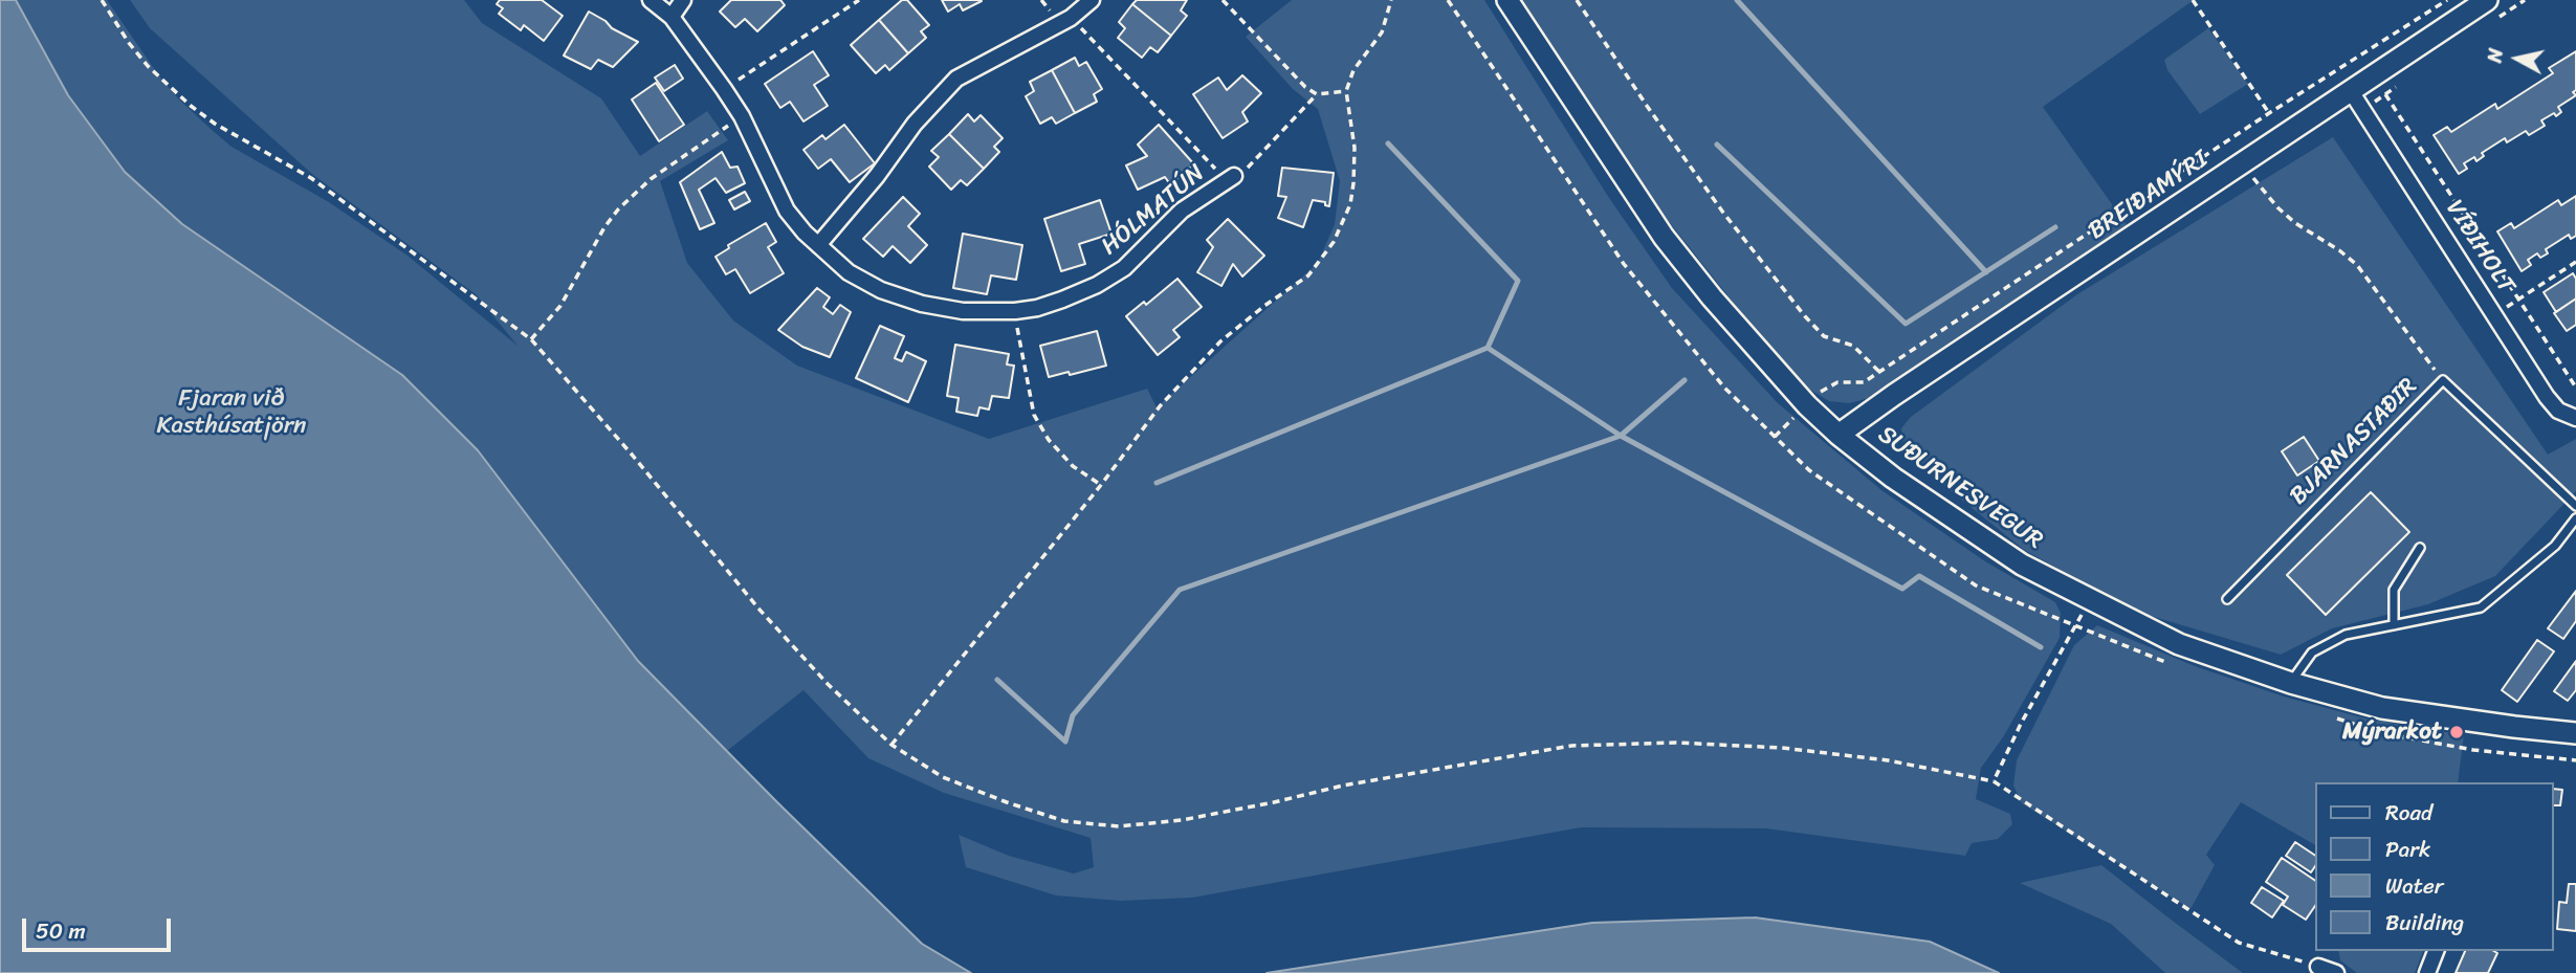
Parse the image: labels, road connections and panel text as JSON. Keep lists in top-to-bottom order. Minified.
{"streets":{"street":["BREIÐAMÝRI","HÓLMATÚN","VÍÐIHOLT","SUÐURNESVEGUR"],"lane":["BJARNASTAÐIR"]},"crossings":[["BREIÐAMÝRI","VÍÐIHOLT"],["BREIÐAMÝRI","SUÐURNESVEGUR"]],"parks":["Fjaran við Kasthúsatjörn"],"places":["Mýrarkot"],"legend":["Road","Park","Water","Building"],"scale_bar":"50 m","north":"left"}
